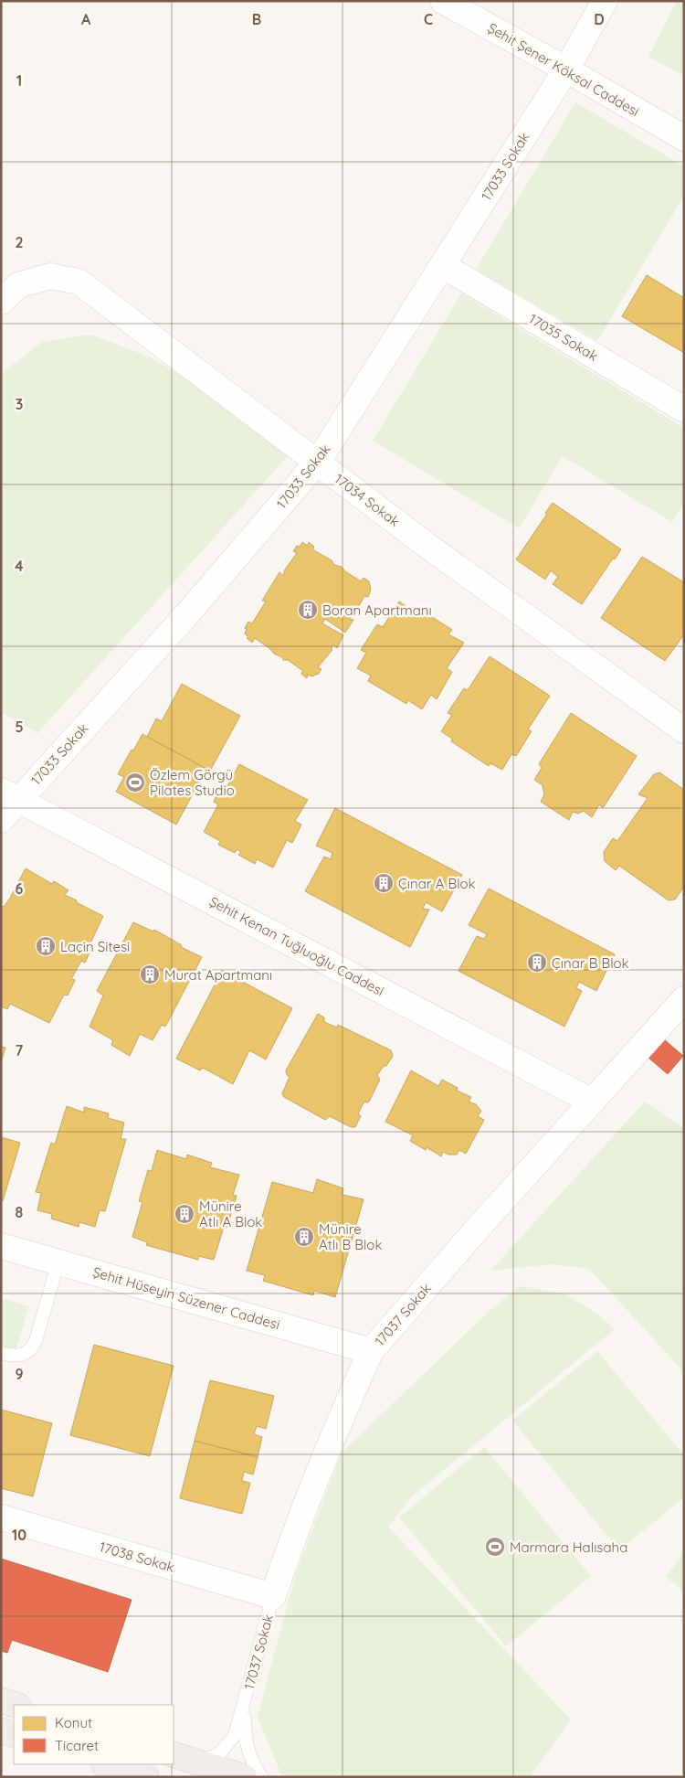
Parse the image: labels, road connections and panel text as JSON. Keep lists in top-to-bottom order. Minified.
{"streets":{"street":["Şehit Şener Köksal Caddesi","17033 Sokak","17035 Sokak","17034 Sokak","Şehit Kenan Tuğluoğlu Caddesi","Şehit Hüseyin Süzener Caddesi","17037 Sokak","17038 Sokak"]},"crossings":[["Şehit Şener Köksal Caddesi","17033 Sokak"],["17033 Sokak","17035 Sokak"],["17033 Sokak","17034 Sokak"],["17033 Sokak","Şehit Kenan Tuğluoğlu Caddesi"],["Şehit Kenan Tuğluoğlu Caddesi","17037 Sokak"],["Şehit Hüseyin Süzener Caddesi","17037 Sokak"],["17037 Sokak","17038 Sokak"]],"places":{"building":["Boran Apartmanı","Çınar A Blok","Laçin Sitesi","Çınar B Blok","Murat Apartmanı","Münire Atlı A Blok","Münire Atlı B Blok"],"sports":["Özlem Görgü Pilates Studio","Marmara Halısaha"]},"legend":["Konut","Ticaret"],"grid":{"columns":["A","B","C","D"],"rows":["1","2","3","4","5","6","7","8","9","10"]}}
